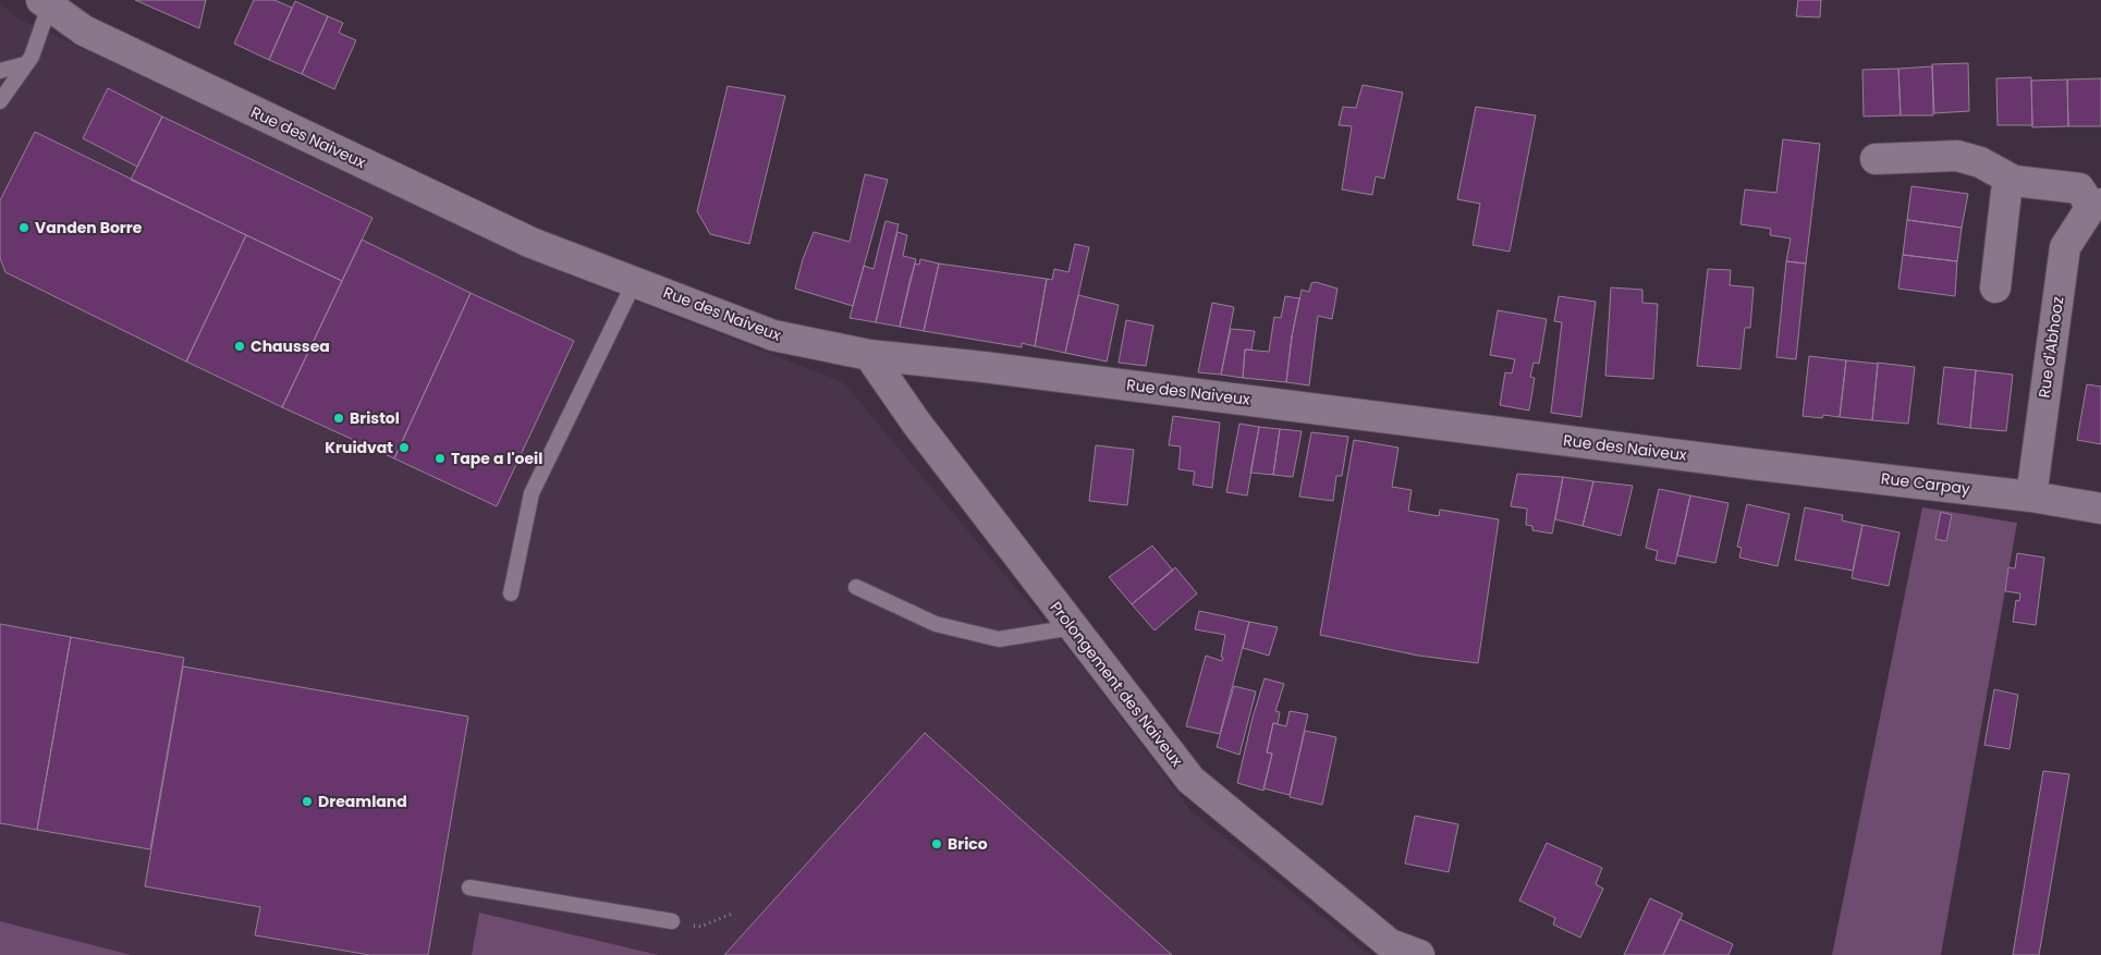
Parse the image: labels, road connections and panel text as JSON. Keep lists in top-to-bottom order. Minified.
{"streets":{"street":["Rue des Naiveux","Rue d'Abhooz","Rue Carpay","Prolongement des Naiveux"]},"crossings":[["Rue des Naiveux","Rue Carpay"],["Rue des Naiveux","Prolongement des Naiveux"],["Rue d'Abhooz","Rue Carpay"]],"places":["Vanden Borre","Chaussea","Bristol","Kruidvat","Tape a l'oeil","Dreamland","Brico"]}
